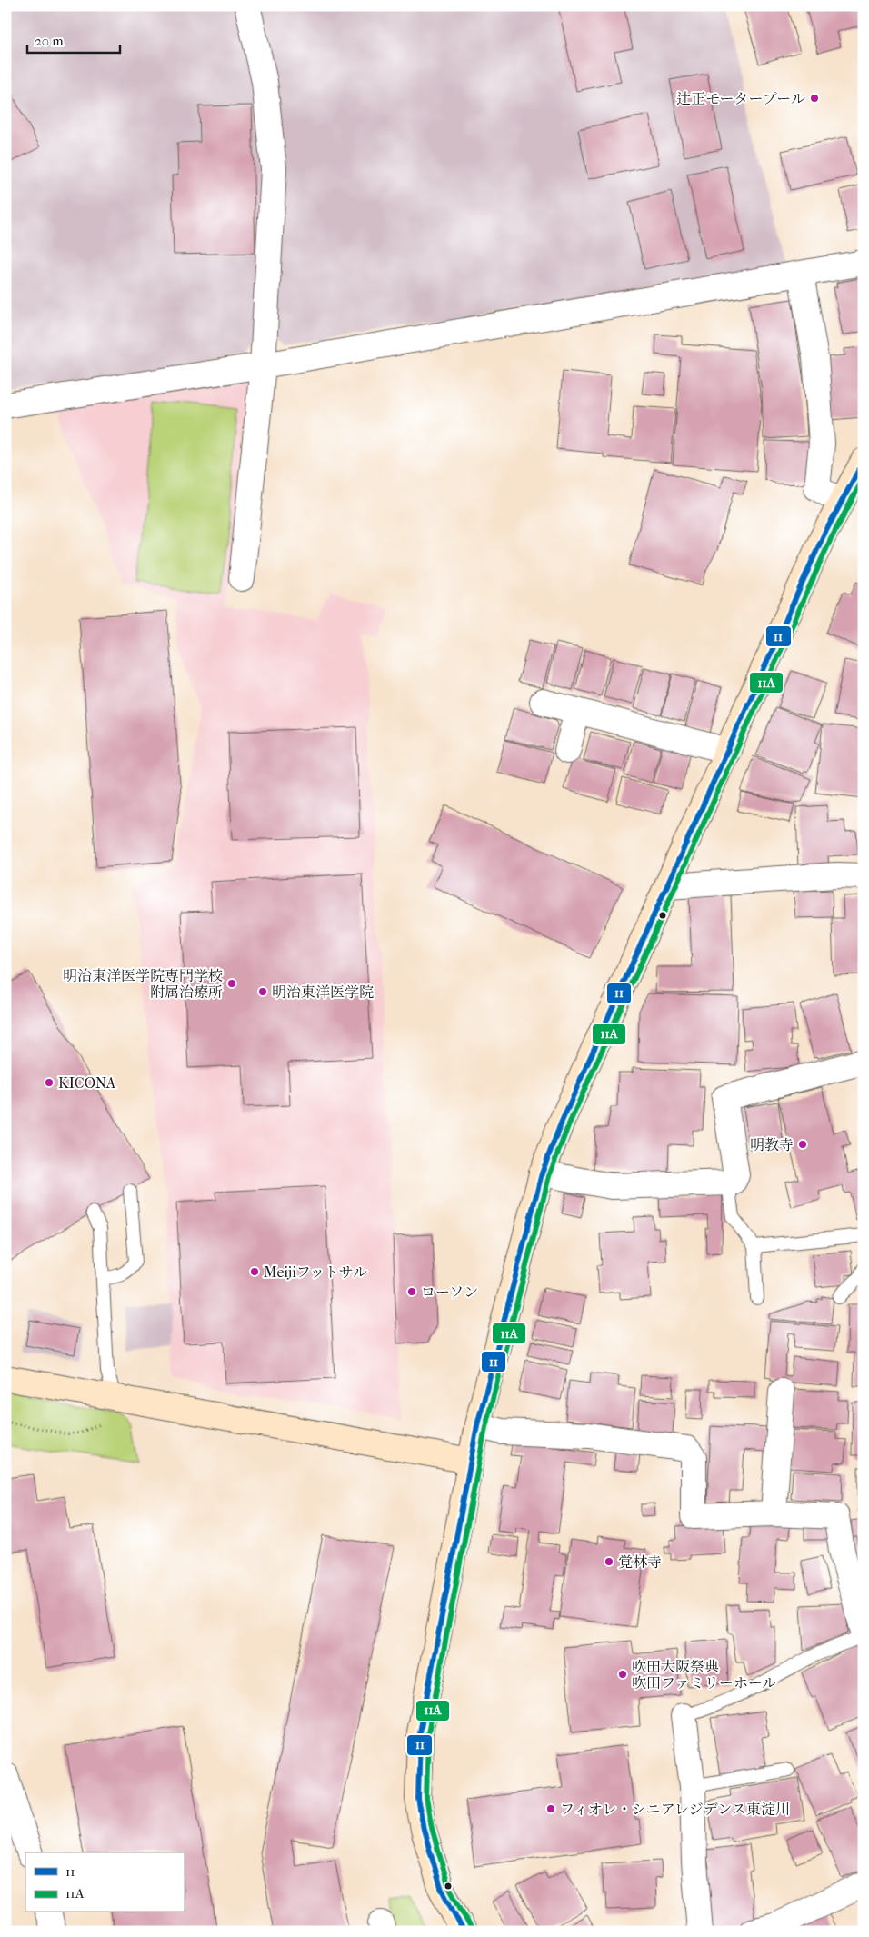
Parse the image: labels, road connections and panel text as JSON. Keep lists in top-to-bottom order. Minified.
{"places":["辻正モータープール","明治東洋医学院専門学校 附属治療所","明治東洋医学院","KICONA","明教寺","Meijiフットサル","ローソン","覚林寺","吹田大阪祭典 吹田ファミリーホール","フィオレ・シニアレジデンス東淀川"],"lines":["transit line 11","transit line 11A"],"legend":["11","11A"],"scale_bar":"20 m"}
